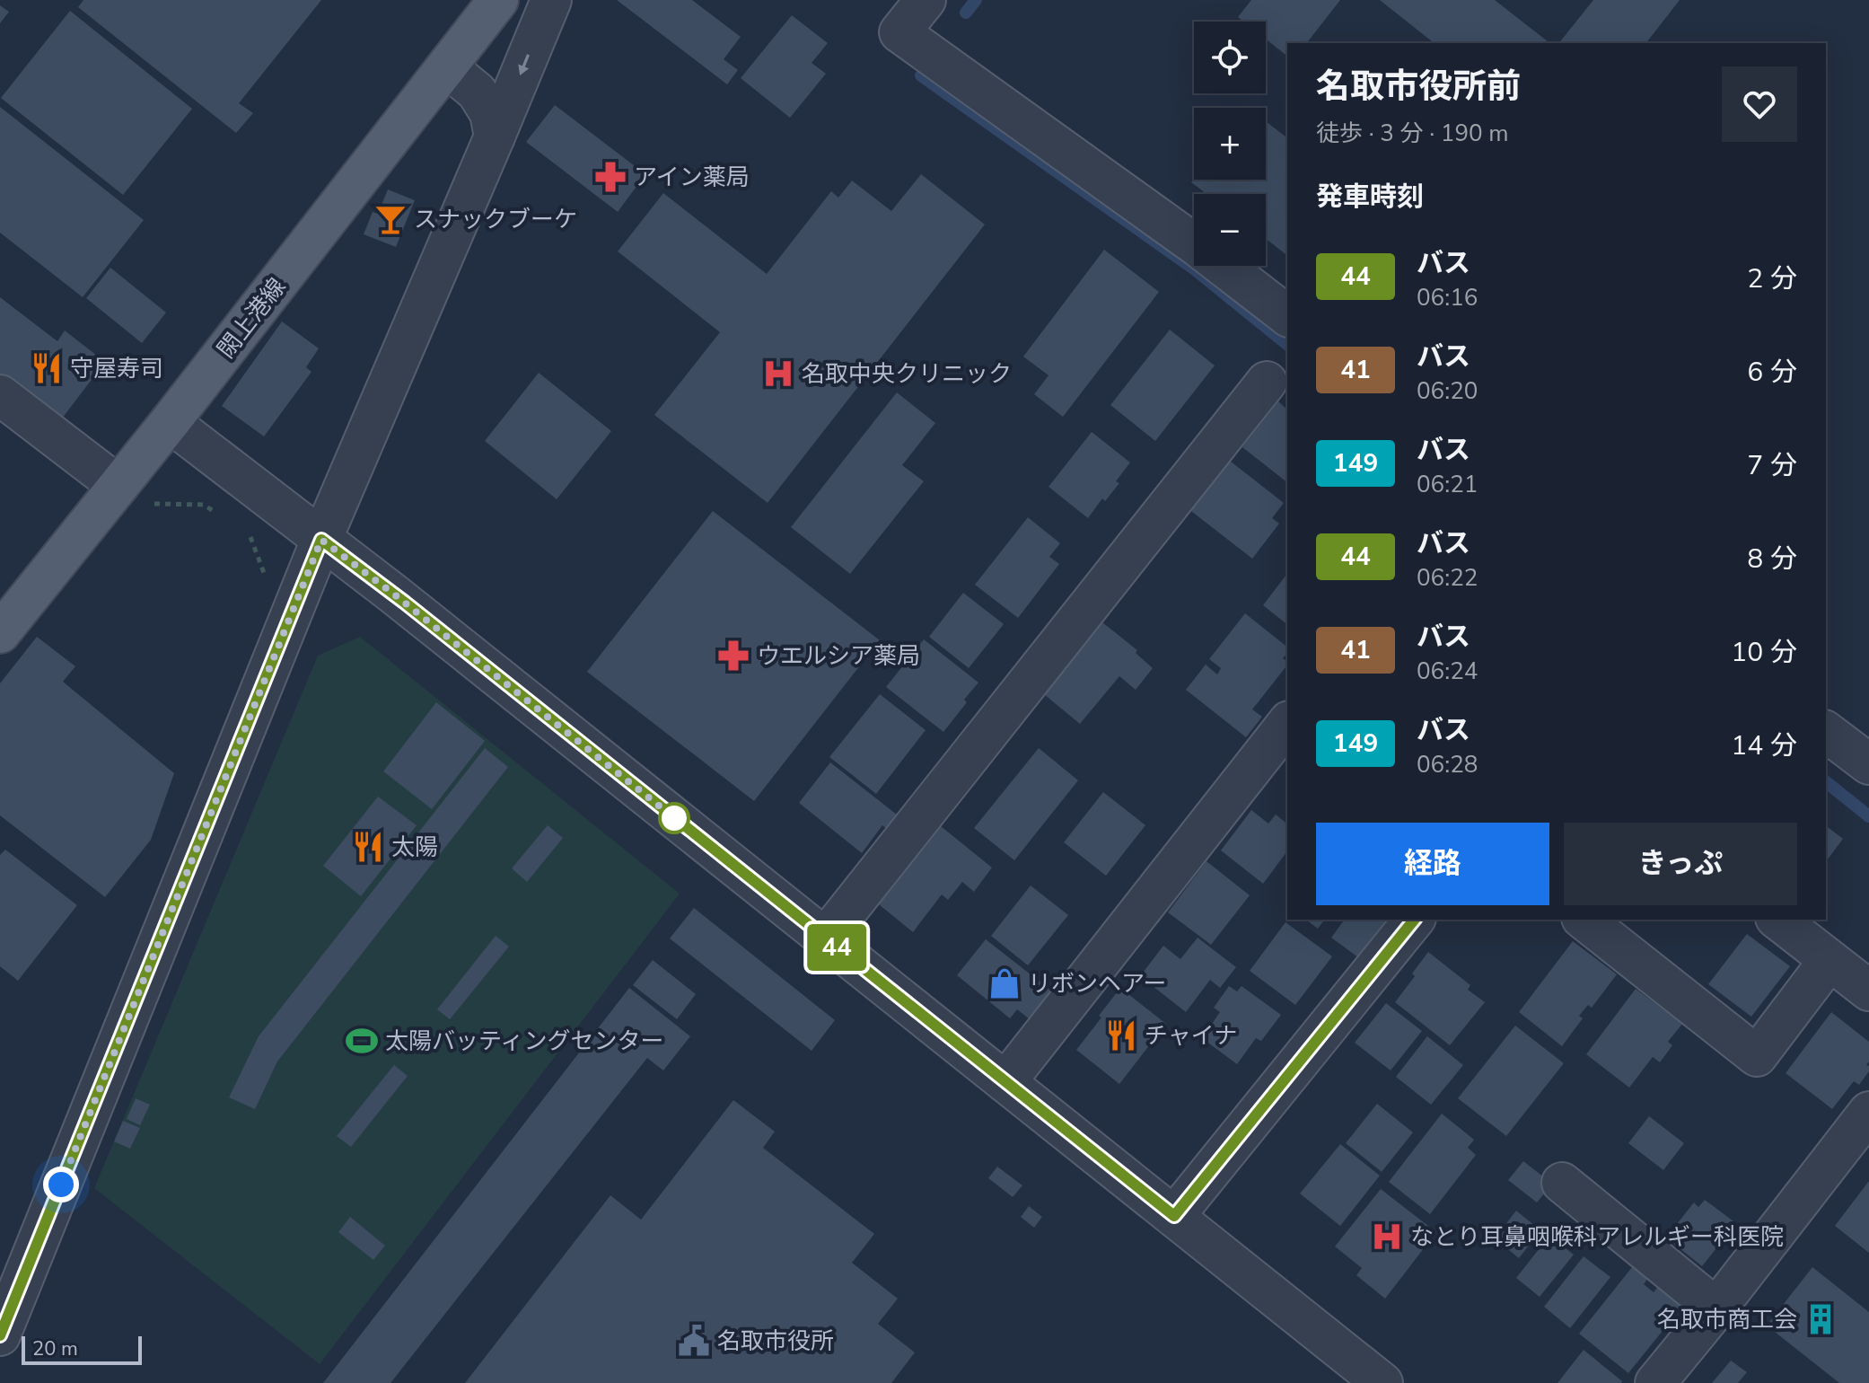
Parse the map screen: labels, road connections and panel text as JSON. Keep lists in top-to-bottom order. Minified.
{"streets":{"main road":["閖上港線"]},"places":{"pharmacy":["アイン薬局","ウエルシア薬局"],"bar":["スナックブーケ"],"restaurant":["守屋寿司","太陽","チャイナ"],"hospital":["名取中央クリニック","なとり耳鼻咽喉科アレルギー科医院"],"shop":["リボンヘアー"],"sports":["太陽バッティングセンター"],"building":["名取市商工会"],"public building":["名取市役所"]},"lines":["bus line 44"],"scale_bar":"20 m","page":{"on_map":"44","map_buttons":["+","−"],"heading":[["名取市役所前","徒歩 · 3 分 · 190 m"],"発車時刻"],"list":[{"mark":"44","name":"バス","note":"06:16","value":"2 分"},{"mark":"41","name":"バス","note":"06:20","value":"6 分"},{"mark":"149","name":"バス","note":"06:21","value":"7 分"},{"mark":"44","name":"バス","note":"06:22","value":"8 分"},{"mark":"41","name":"バス","note":"06:24","value":"10 分"},{"mark":"149","name":"バス","note":"06:28","value":"14 分"}],"buttons":["経路","きっぷ"],"scale":"20 m"}}
